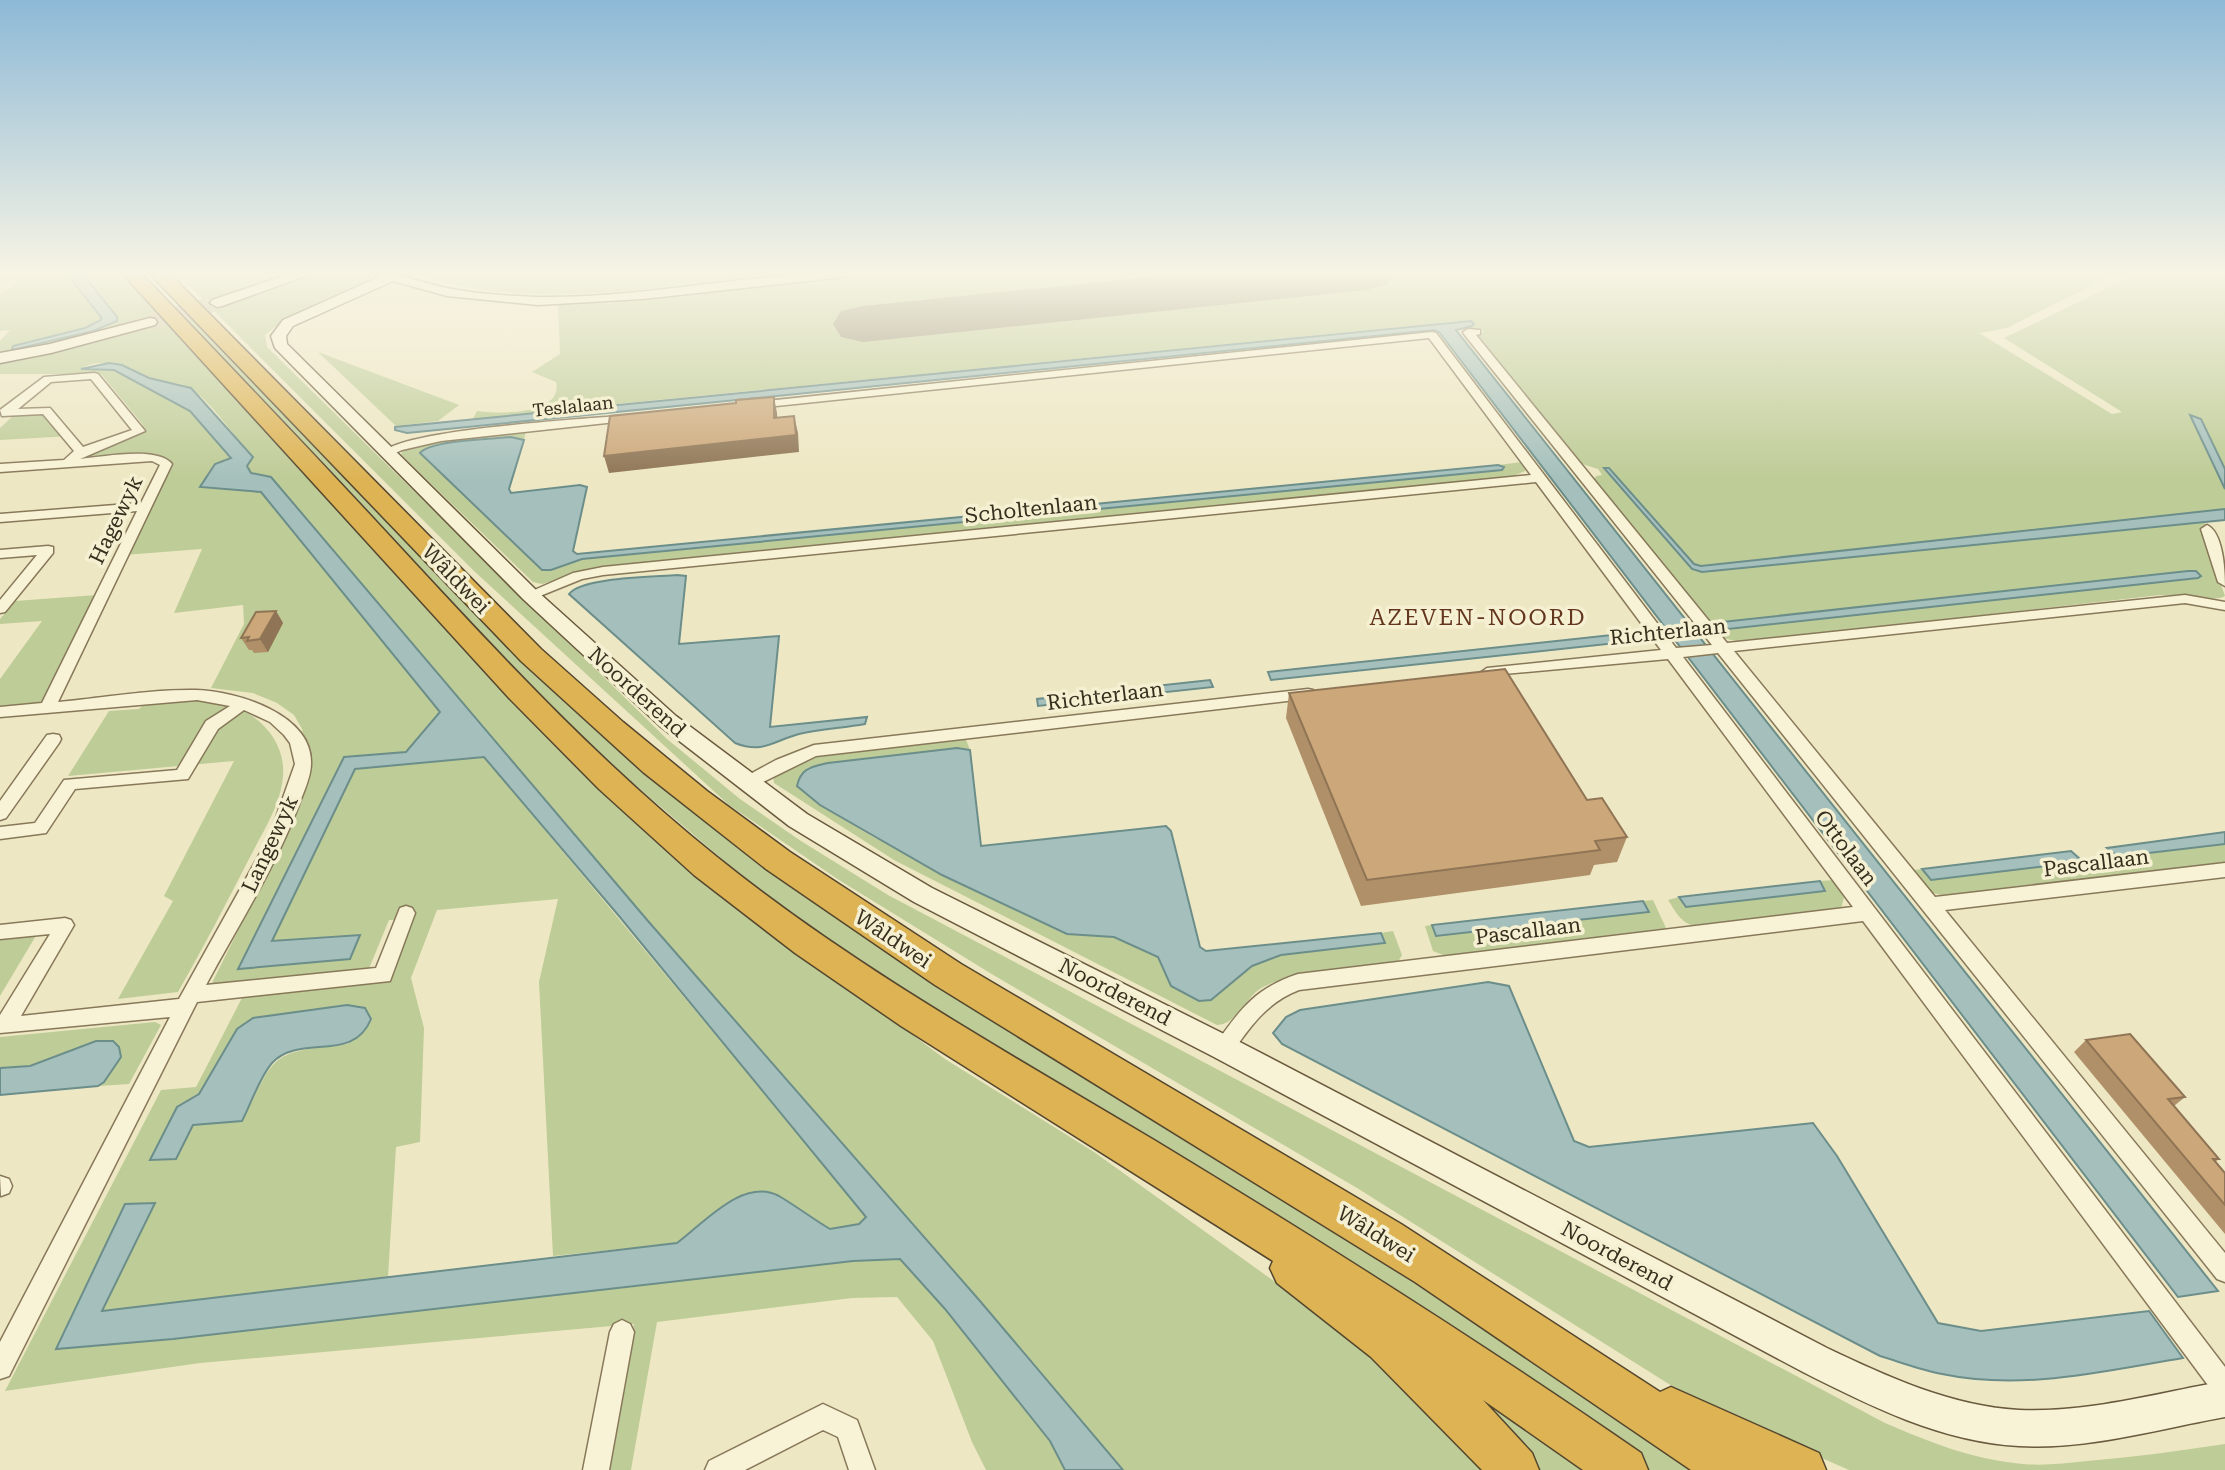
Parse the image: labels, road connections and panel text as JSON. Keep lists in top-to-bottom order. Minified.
{"streets":{"highway":["Wâldwei"],"street":["Teslalaan","Scholtenlaan","Hagewyk","Richterlaan","Noorderend","Langewyk","Ottolaan","Pascallaan"]},"crossings":[["Teslalaan","Noorderend"],["Scholtenlaan","Noorderend"],["Scholtenlaan","Ottolaan"],["Hagewyk","Langewyk"],["Richterlaan","Noorderend"],["Richterlaan","Ottolaan"],["Noorderend","Pascallaan"],["Ottolaan","Pascallaan"]],"districts":["AZEVEN-NOORD"]}
